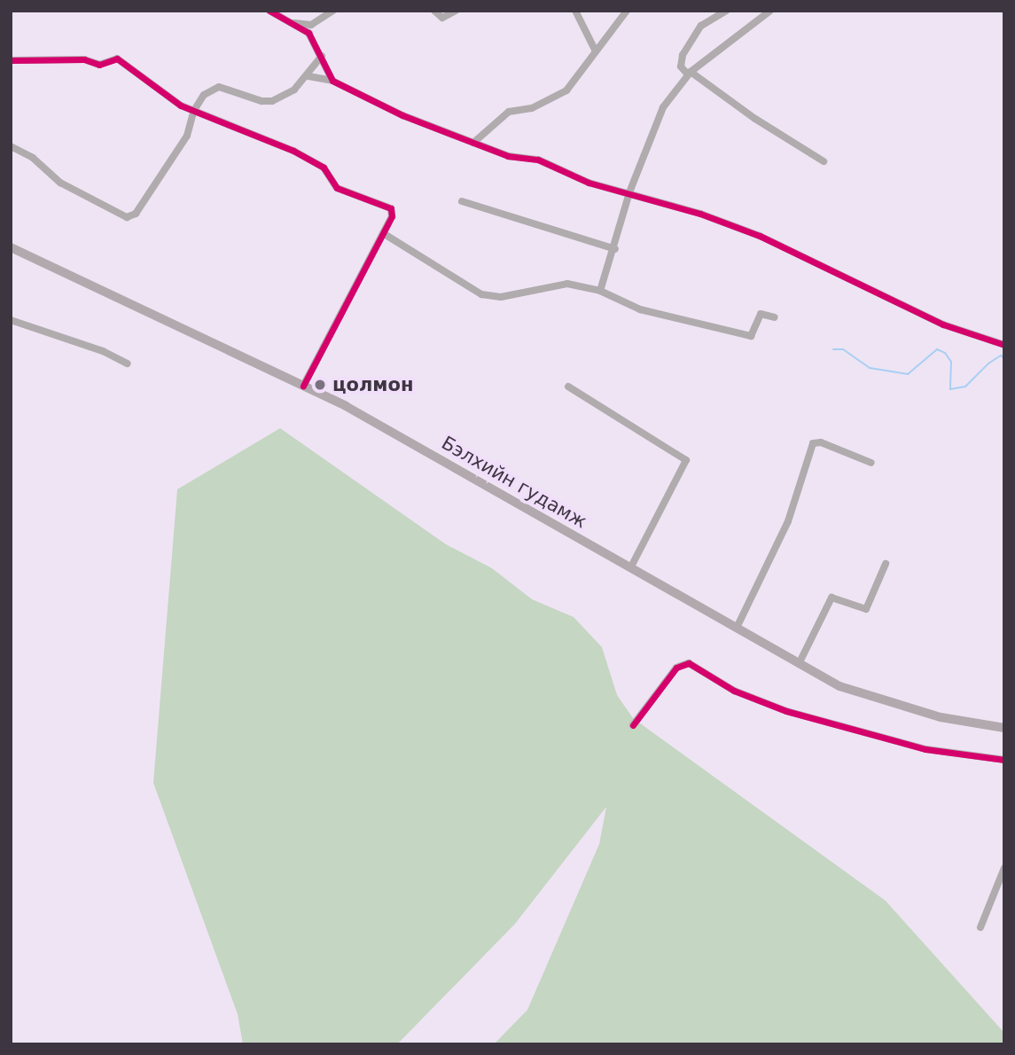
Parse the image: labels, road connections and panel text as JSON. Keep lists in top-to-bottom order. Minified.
{"streets":{"main road":["Бэлхийн гудамж"]},"places":["цолмон"]}
